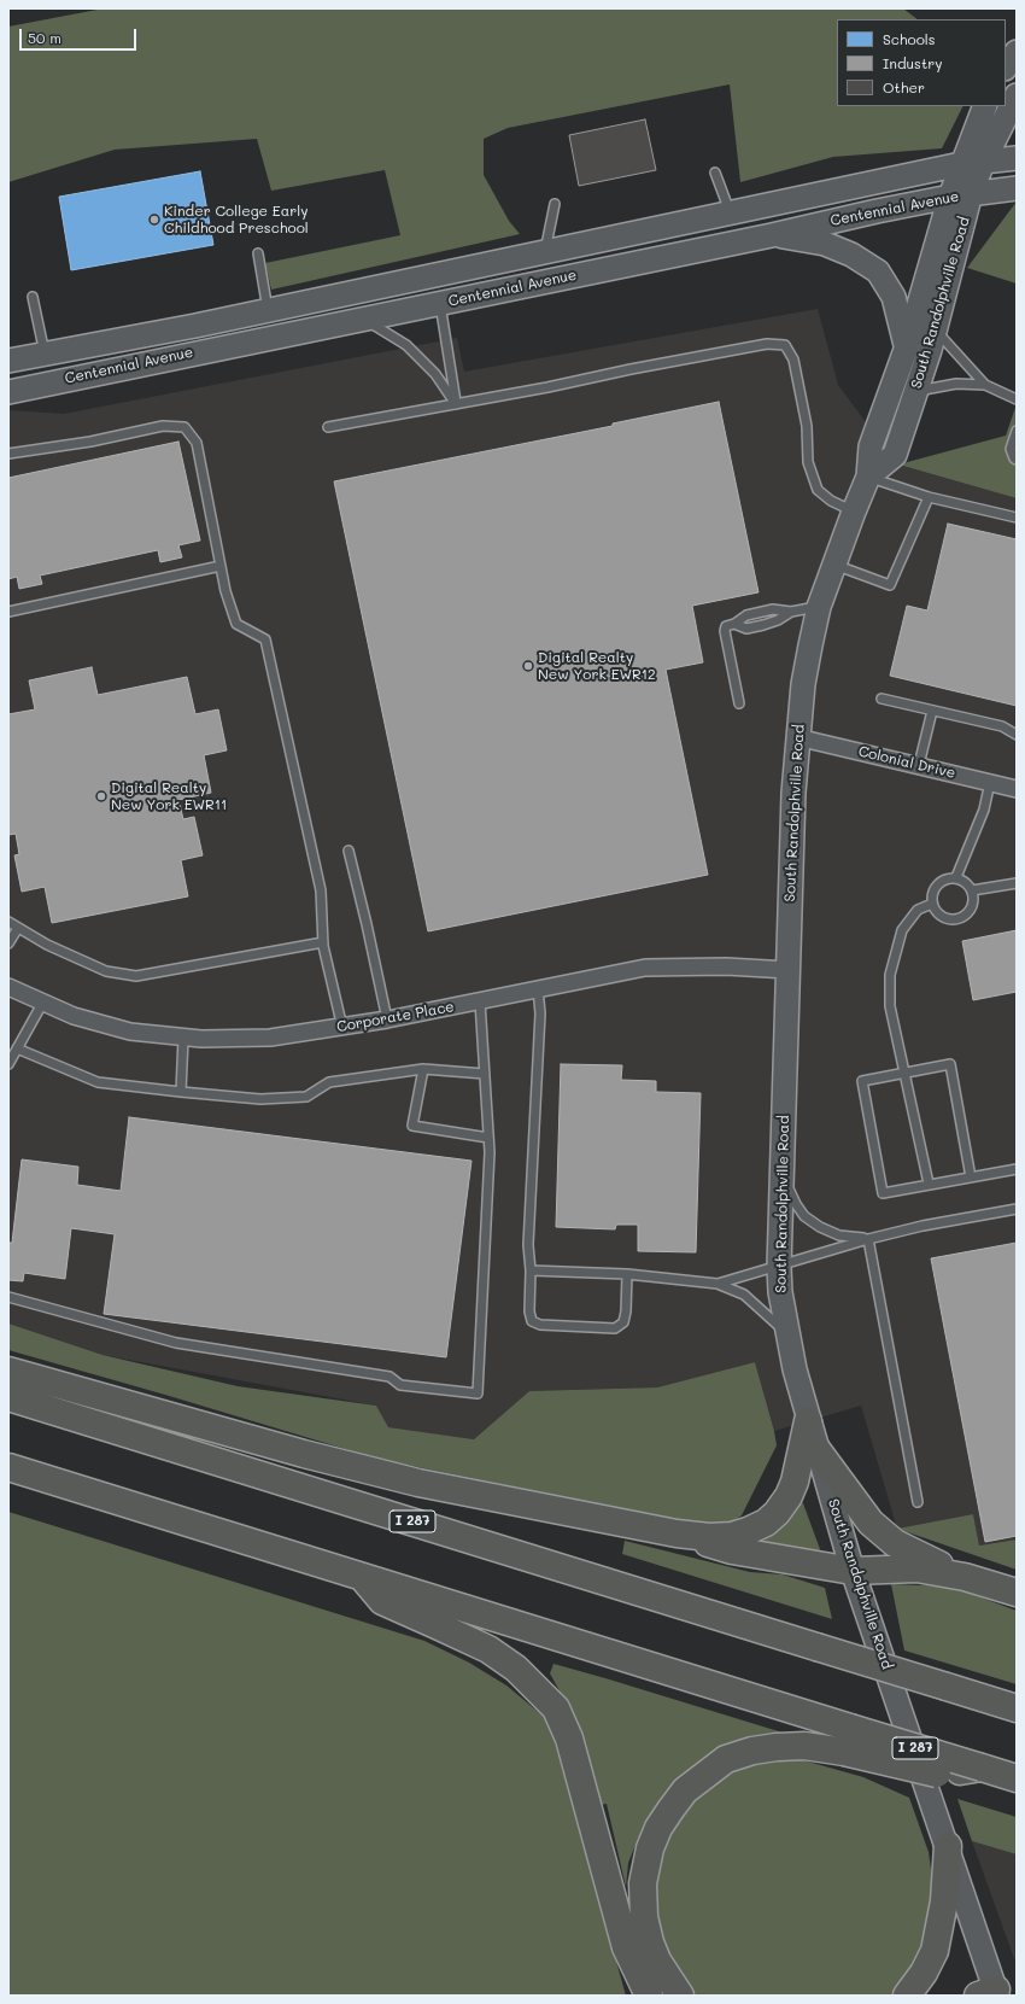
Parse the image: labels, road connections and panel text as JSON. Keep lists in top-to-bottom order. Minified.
{"streets":{"highway":["I 287"],"main road":["Centennial Avenue","South Randolphville Road"],"street":["Colonial Drive","Corporate Place"]},"crossings":[["Centennial Avenue","South Randolphville Road"],["South Randolphville Road","Colonial Drive"],["South Randolphville Road","Corporate Place"]],"places":["Kinder College Early Childhood Preschool","Digital Realty New York EWR12","Digital Realty New York EWR11"],"legend":["Schools","Industry","Other"],"scale_bar":"50 m"}
